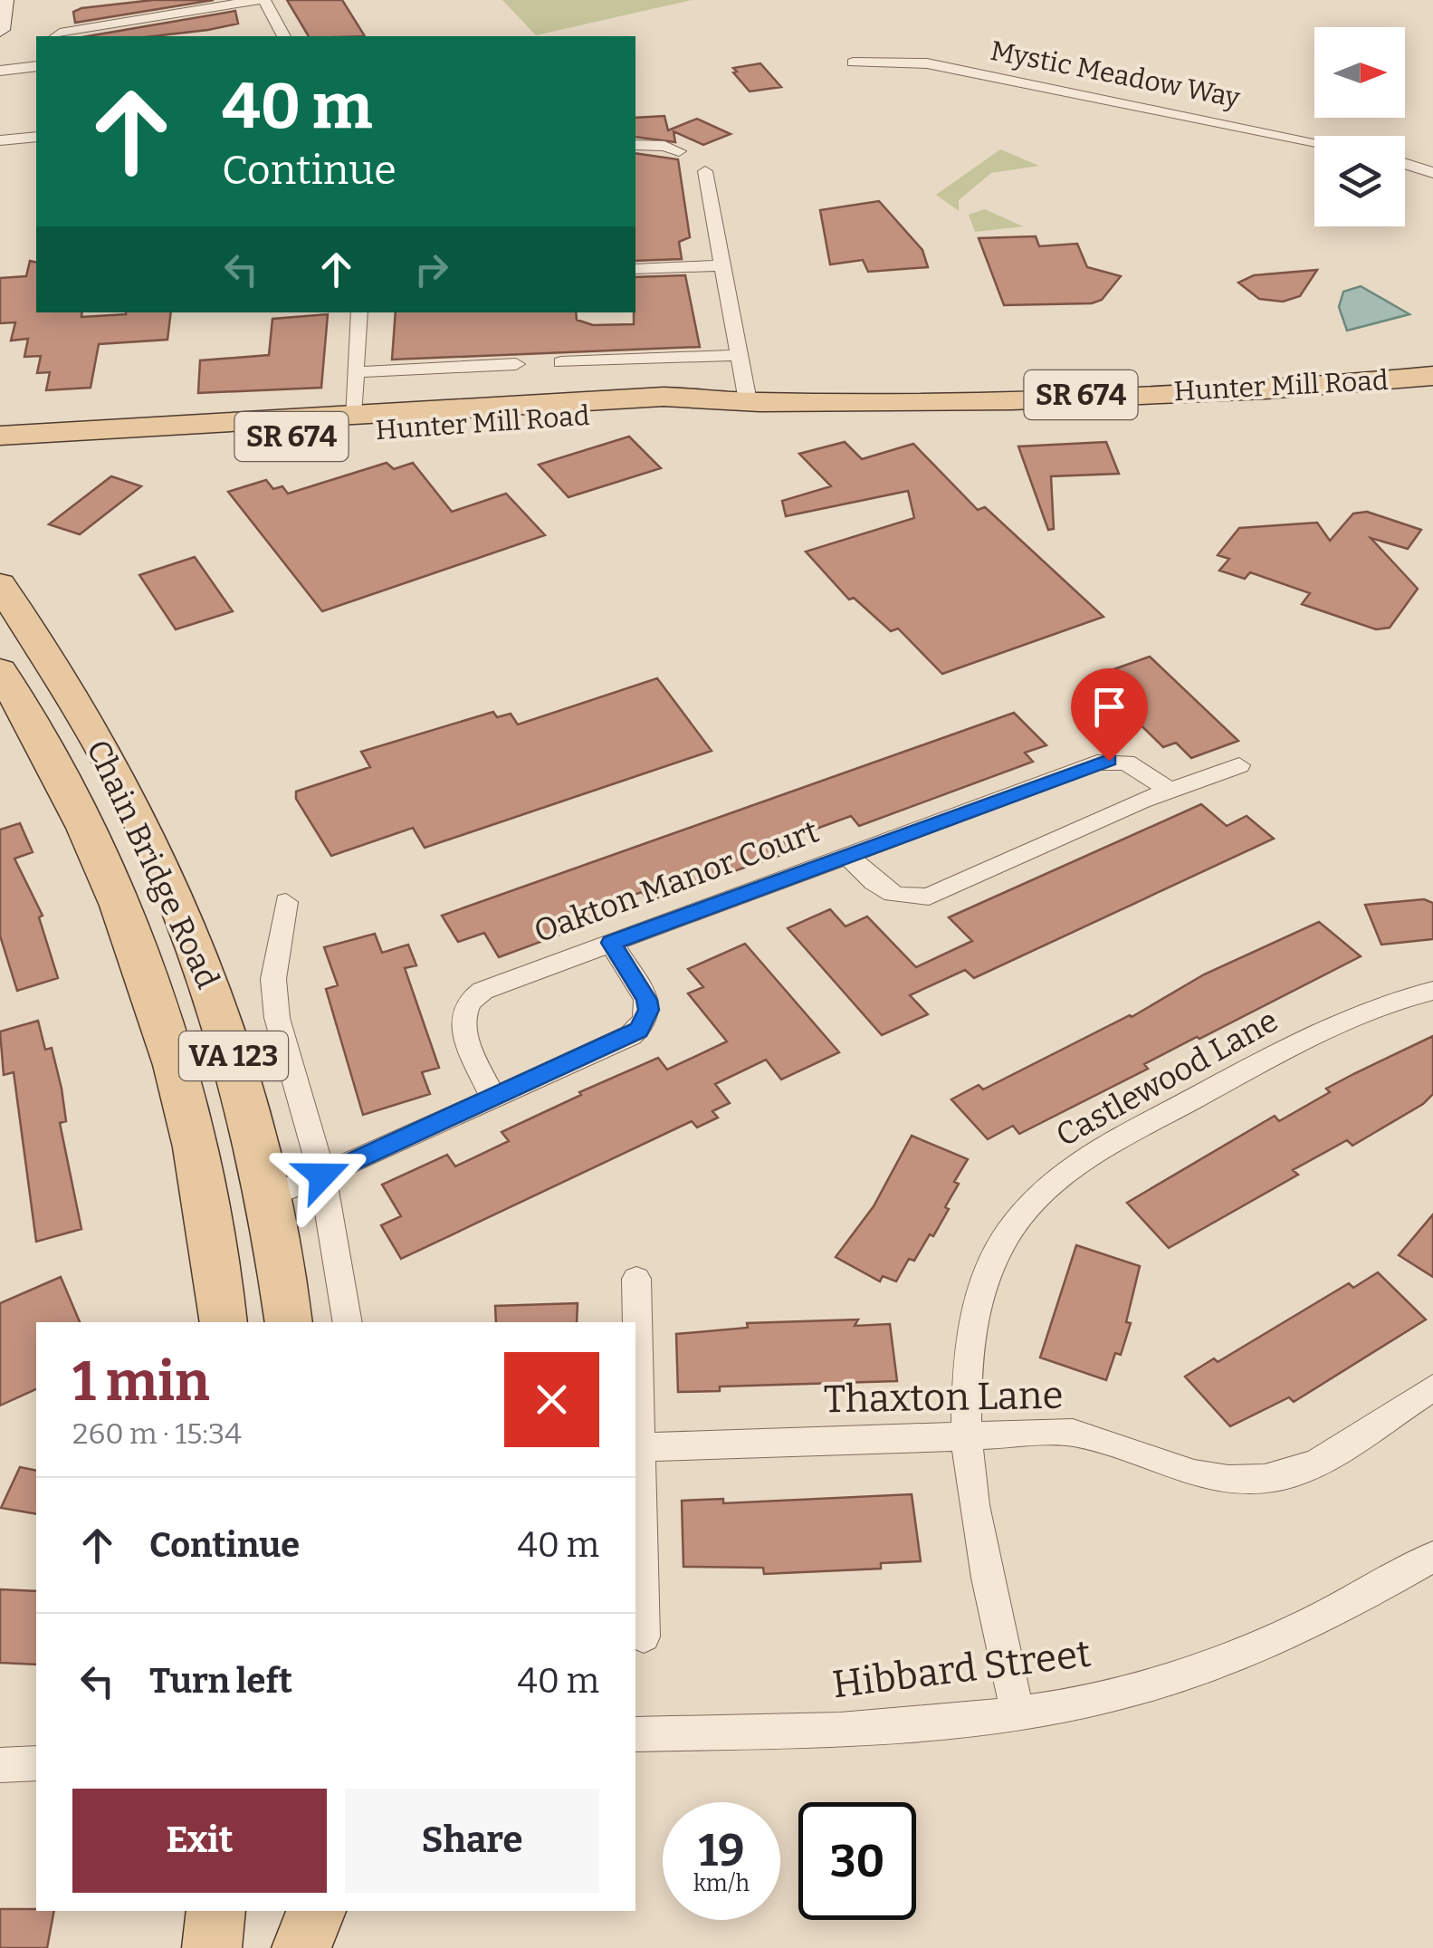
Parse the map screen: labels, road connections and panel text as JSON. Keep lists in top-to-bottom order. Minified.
{"streets":{"main road":["Hunter Mill Road","SR 674","Chain Bridge Road","VA 123"],"street":["Mystic Meadow Way","Oakton Manor Court","Castlewood Lane","Thaxton Lane","Hibbard Street"]},"crossings":[["Castlewood Lane","Thaxton Lane"],["Castlewood Lane","Hibbard Street"]],"north":"right","page":{"turn":["40 m","Continue"],"heading":["1 min","260 m · 15:34"],"list":[{"name":"Continue","value":"40 m"},{"name":"Turn left","value":"40 m"}],"buttons":["Exit","Share"],"speed":"19 km/h","limit":"30"}}
